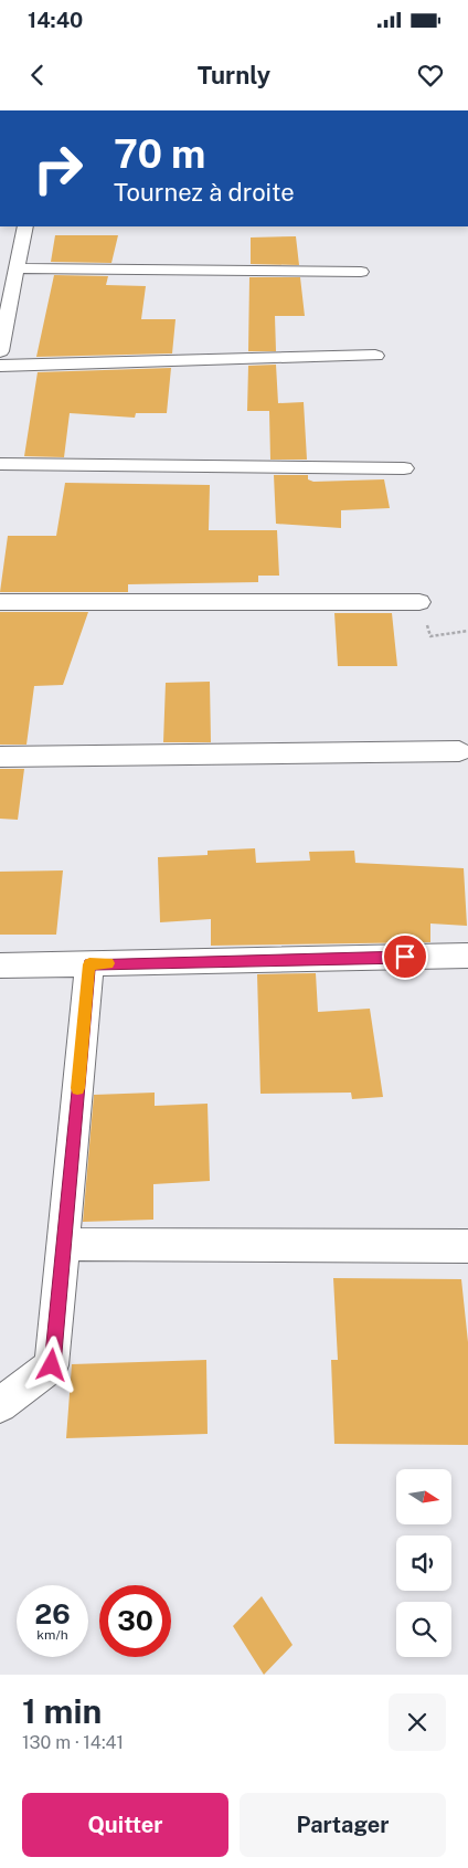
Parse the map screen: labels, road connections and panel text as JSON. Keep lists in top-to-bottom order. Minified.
{"north":"right","page":{"status":"14:40","header":"Turnly","turn":["70 m","Tournez à droite"],"speed":"26 km/h","limit":"30","heading":["1 min","130 m · 14:41"],"buttons":["Quitter","Partager"]}}
